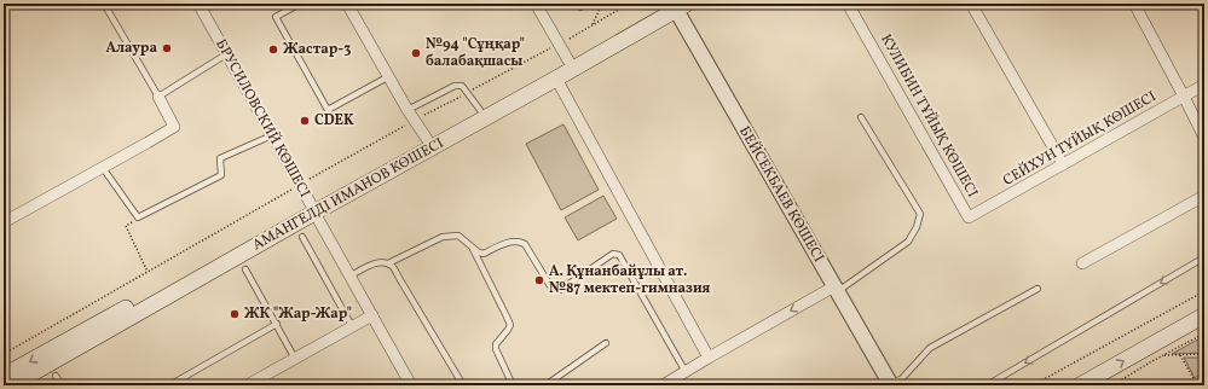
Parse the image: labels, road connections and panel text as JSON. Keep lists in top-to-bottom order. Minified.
{"streets":{"main road":["АМАНГЕЛДІ ИМАНОВ КӨШЕСІ"],"street":["КУЛИБИН ТҰЙЫҚ КӨШЕСІ","БРУСИЛОВСКИЙ КӨШЕСІ","СЕЙХУН ТҰЙЫҚ КӨШЕСІ","БЕЙСЕКБАЕВ КӨШЕСІ"]},"crossings":[["КУЛИБИН ТҰЙЫҚ КӨШЕСІ","СЕЙХУН ТҰЙЫҚ КӨШЕСІ"],["БРУСИЛОВСКИЙ КӨШЕСІ","АМАНГЕЛДІ ИМАНОВ КӨШЕСІ"],["АМАНГЕЛДІ ИМАНОВ КӨШЕСІ","БЕЙСЕКБАЕВ КӨШЕСІ"]],"places":["Алаура","Жастар-3","№94 \"Сұңқар\" балабақшасы","CDEK","А. Құнанбайұлы ат. №87 мектеп-гимназия","ЖК \"Жар-Жар\""]}
